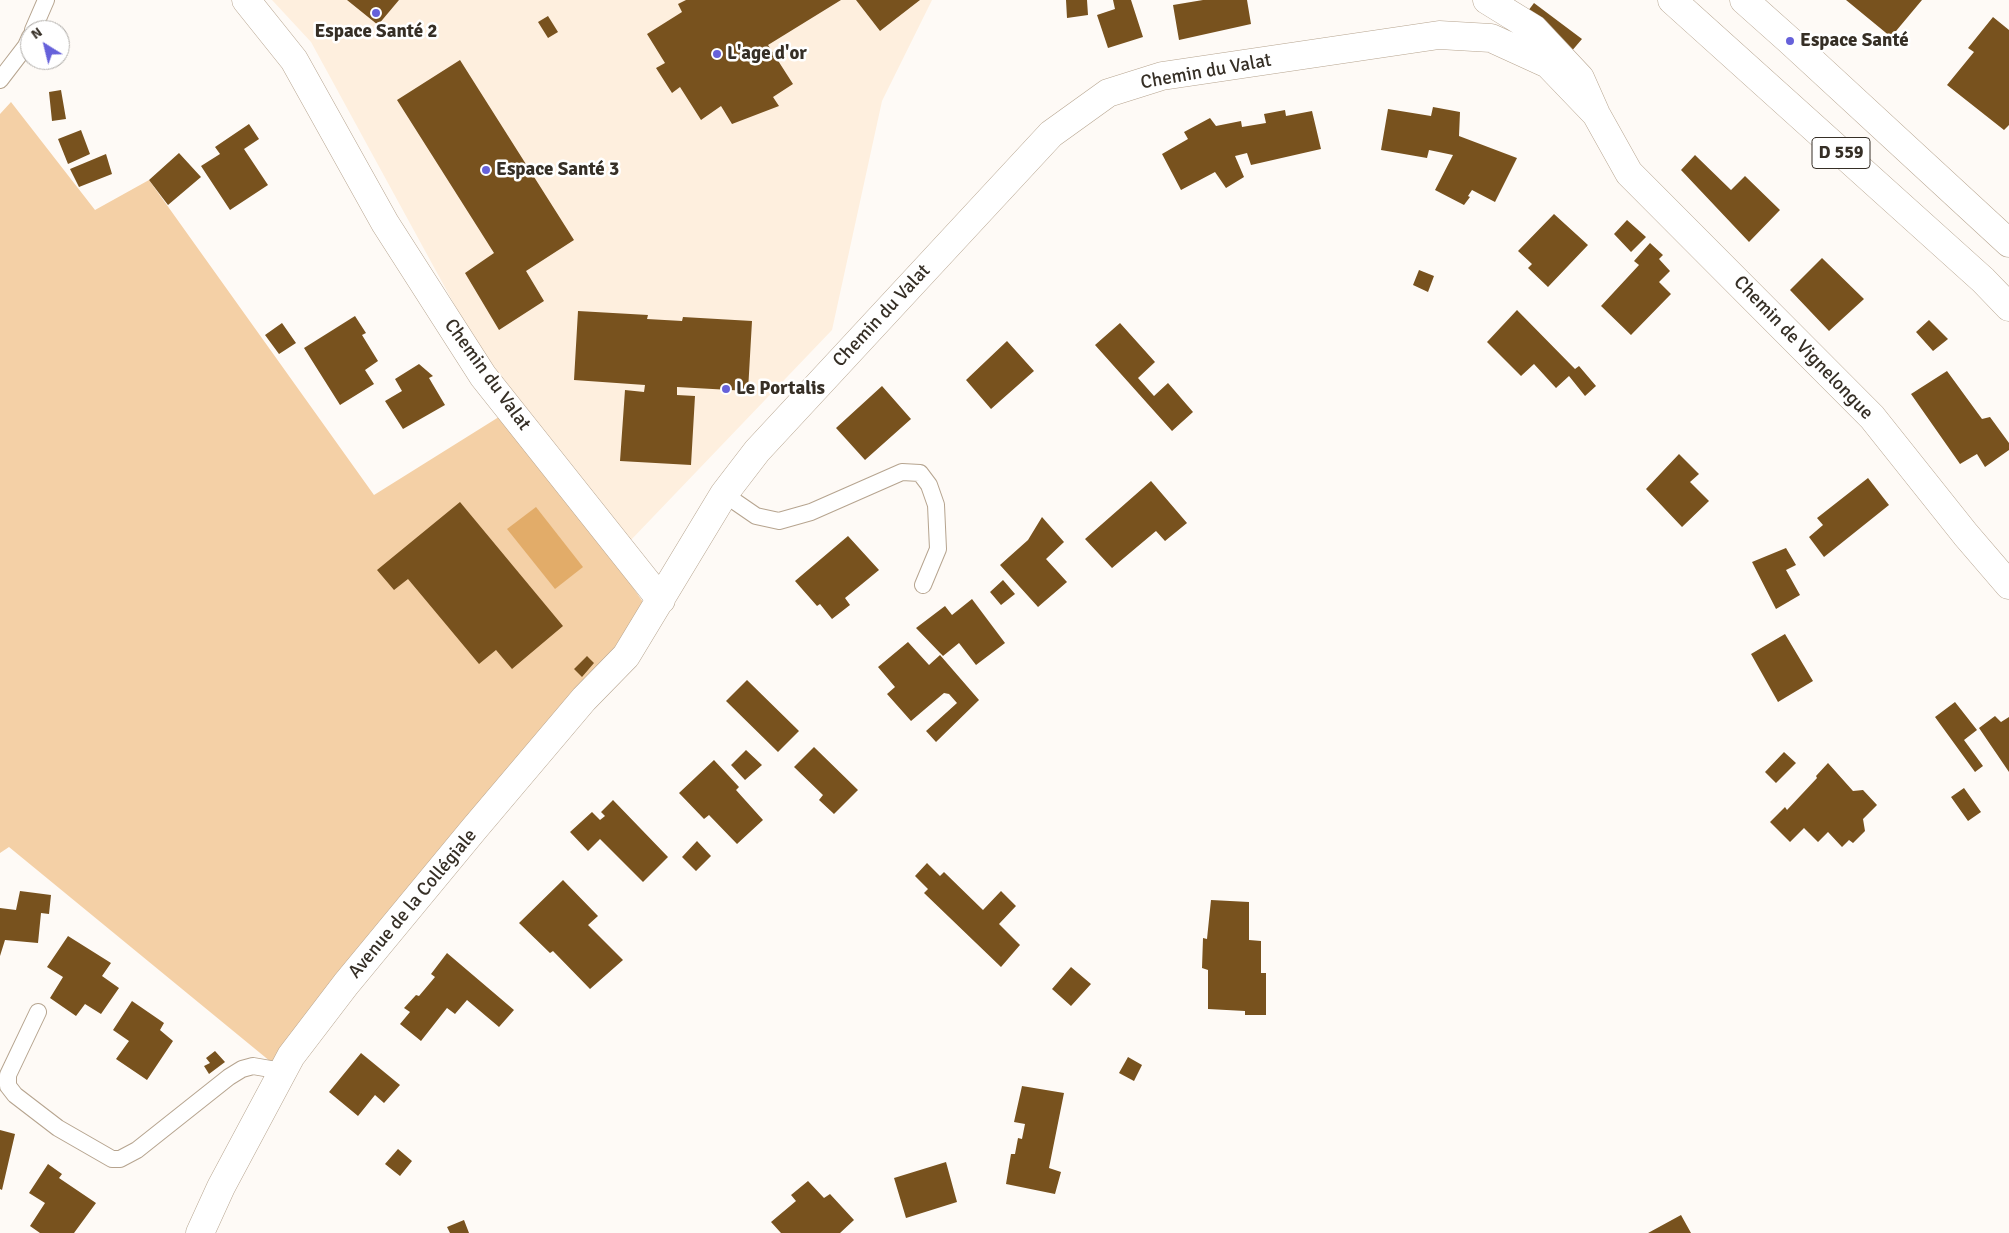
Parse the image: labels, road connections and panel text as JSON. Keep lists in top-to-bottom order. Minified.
{"streets":{"street":["Chemin du Valat","D 559","Chemin de Vignelongue","Avenue de la Collégiale"]},"crossings":[["Chemin du Valat","Chemin de Vignelongue"],["Chemin du Valat","Avenue de la Collégiale"]],"places":["Espace Santé 2","Espace Santé","L'age d'or","Espace Santé 3","Le Portalis"],"north":"top left"}
